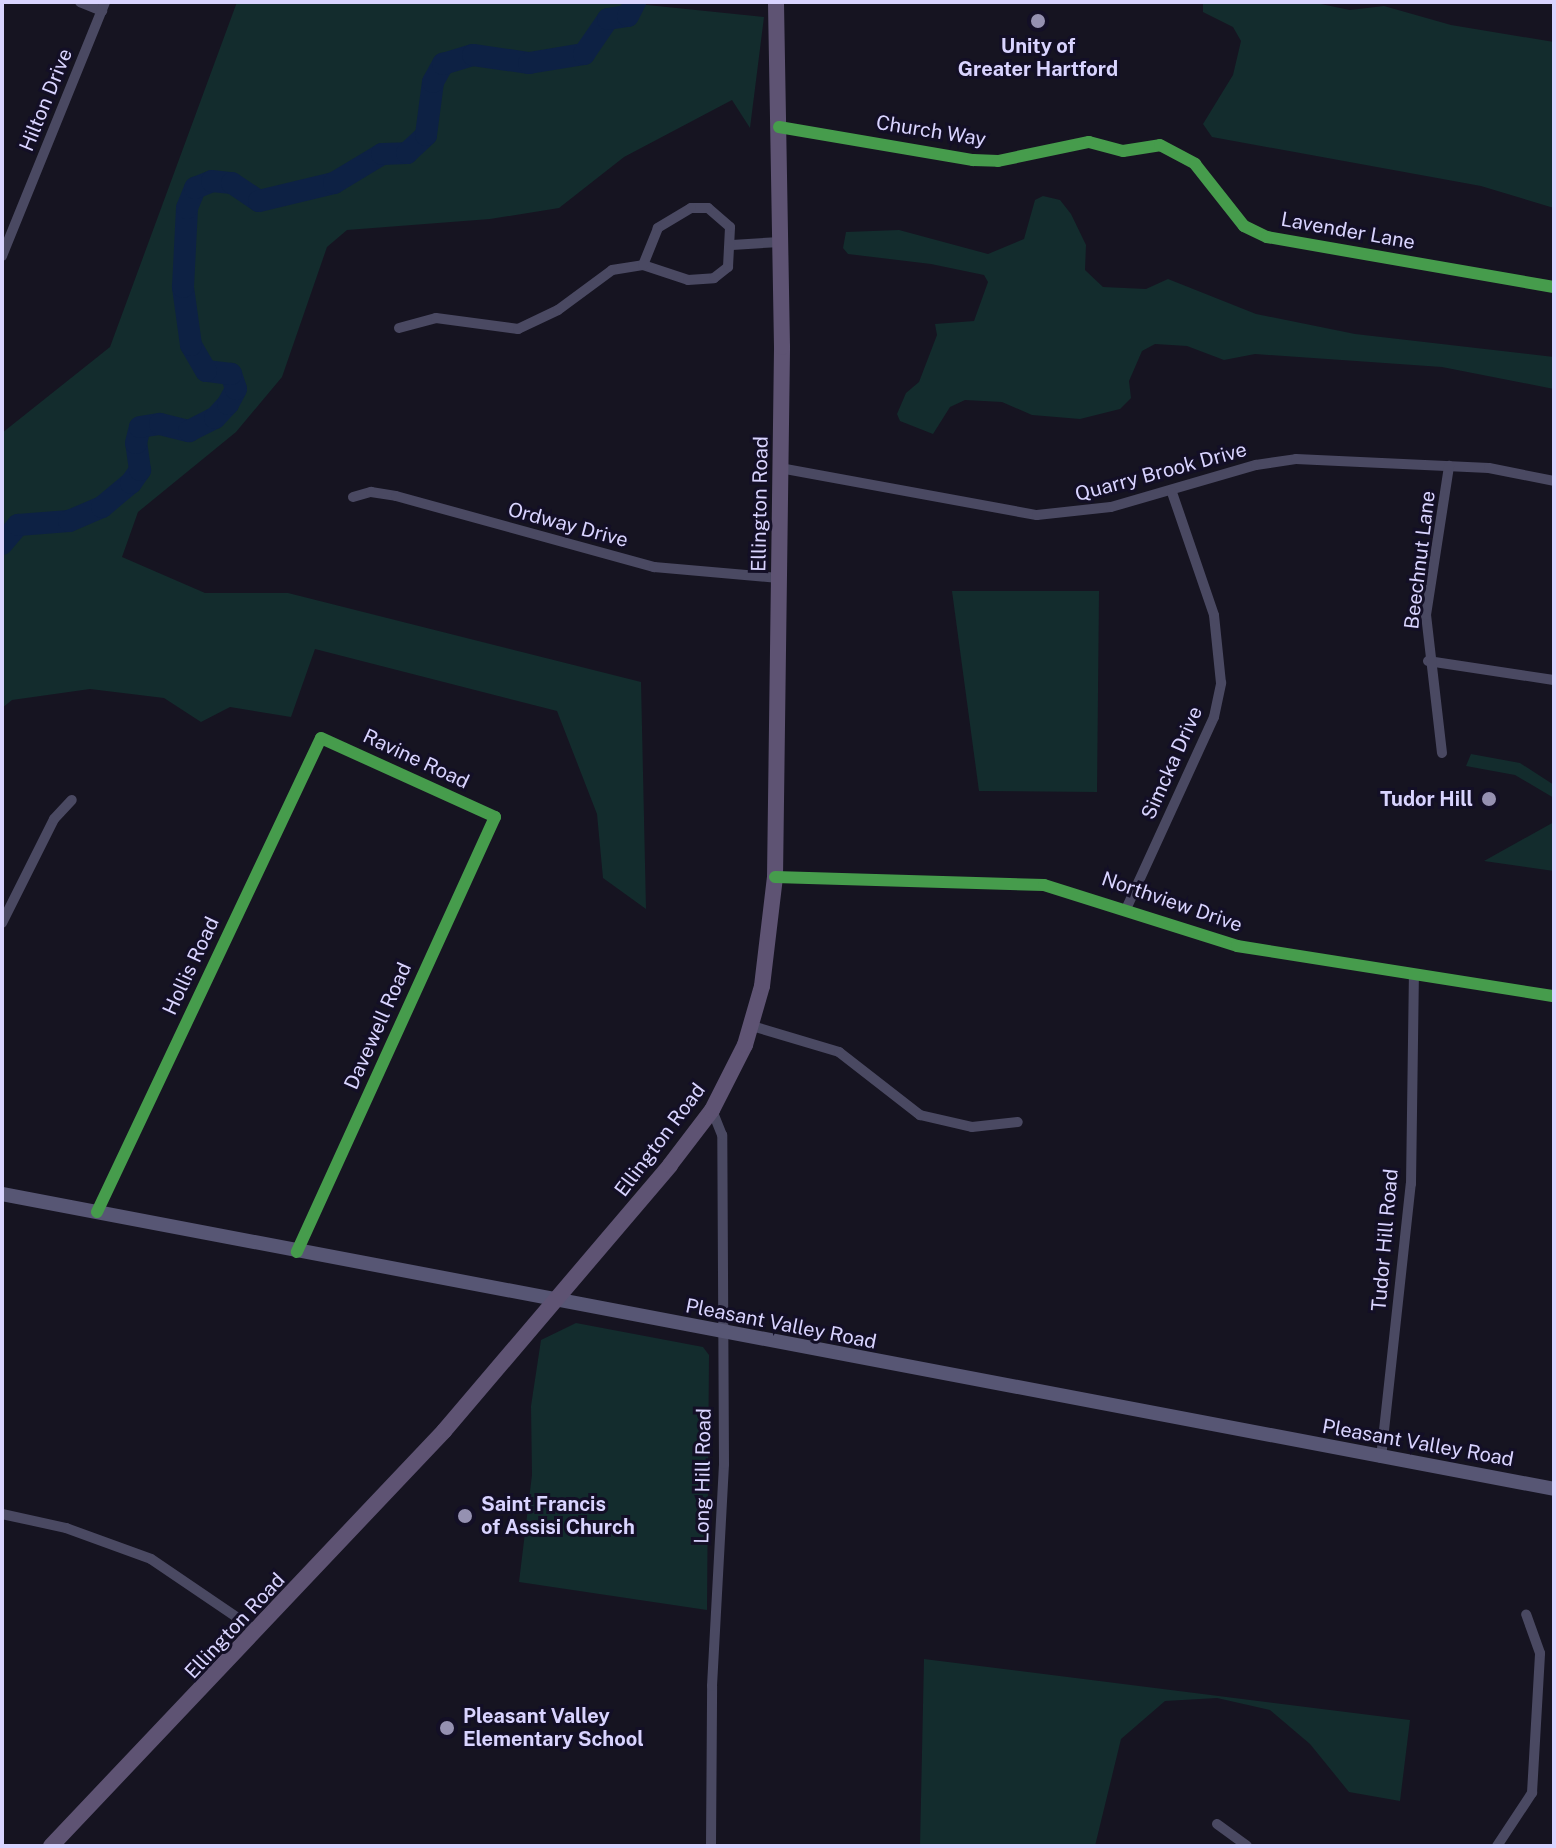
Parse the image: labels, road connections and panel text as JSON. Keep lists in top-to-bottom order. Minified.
{"streets":{"main road":["Ellington Road","Pleasant Valley Road"],"street":["Hilton Drive","Church Way","Lavender Lane","Quarry Brook Drive","Ordway Drive","Beechnut Lane","Ravine Road","Simcka Drive","Northview Drive","Hollis Road","Davewell Road","Tudor Hill Road","Long Hill Road"]},"crossings":[["Church Way","Lavender Lane"],["Church Way","Ellington Road"],["Quarry Brook Drive","Ellington Road"],["Quarry Brook Drive","Beechnut Lane"],["Quarry Brook Drive","Simcka Drive"],["Ellington Road","Ordway Drive"],["Ellington Road","Northview Drive"],["Ellington Road","Pleasant Valley Road"],["Ellington Road","Long Hill Road"],["Ravine Road","Hollis Road"],["Ravine Road","Davewell Road"],["Simcka Drive","Northview Drive"],["Northview Drive","Tudor Hill Road"],["Hollis Road","Pleasant Valley Road"],["Davewell Road","Pleasant Valley Road"],["Tudor Hill Road","Pleasant Valley Road"],["Pleasant Valley Road","Long Hill Road"]],"places":["Unity of Greater Hartford","Tudor Hill","Saint Francis of Assisi Church","Pleasant Valley Elementary School"]}
